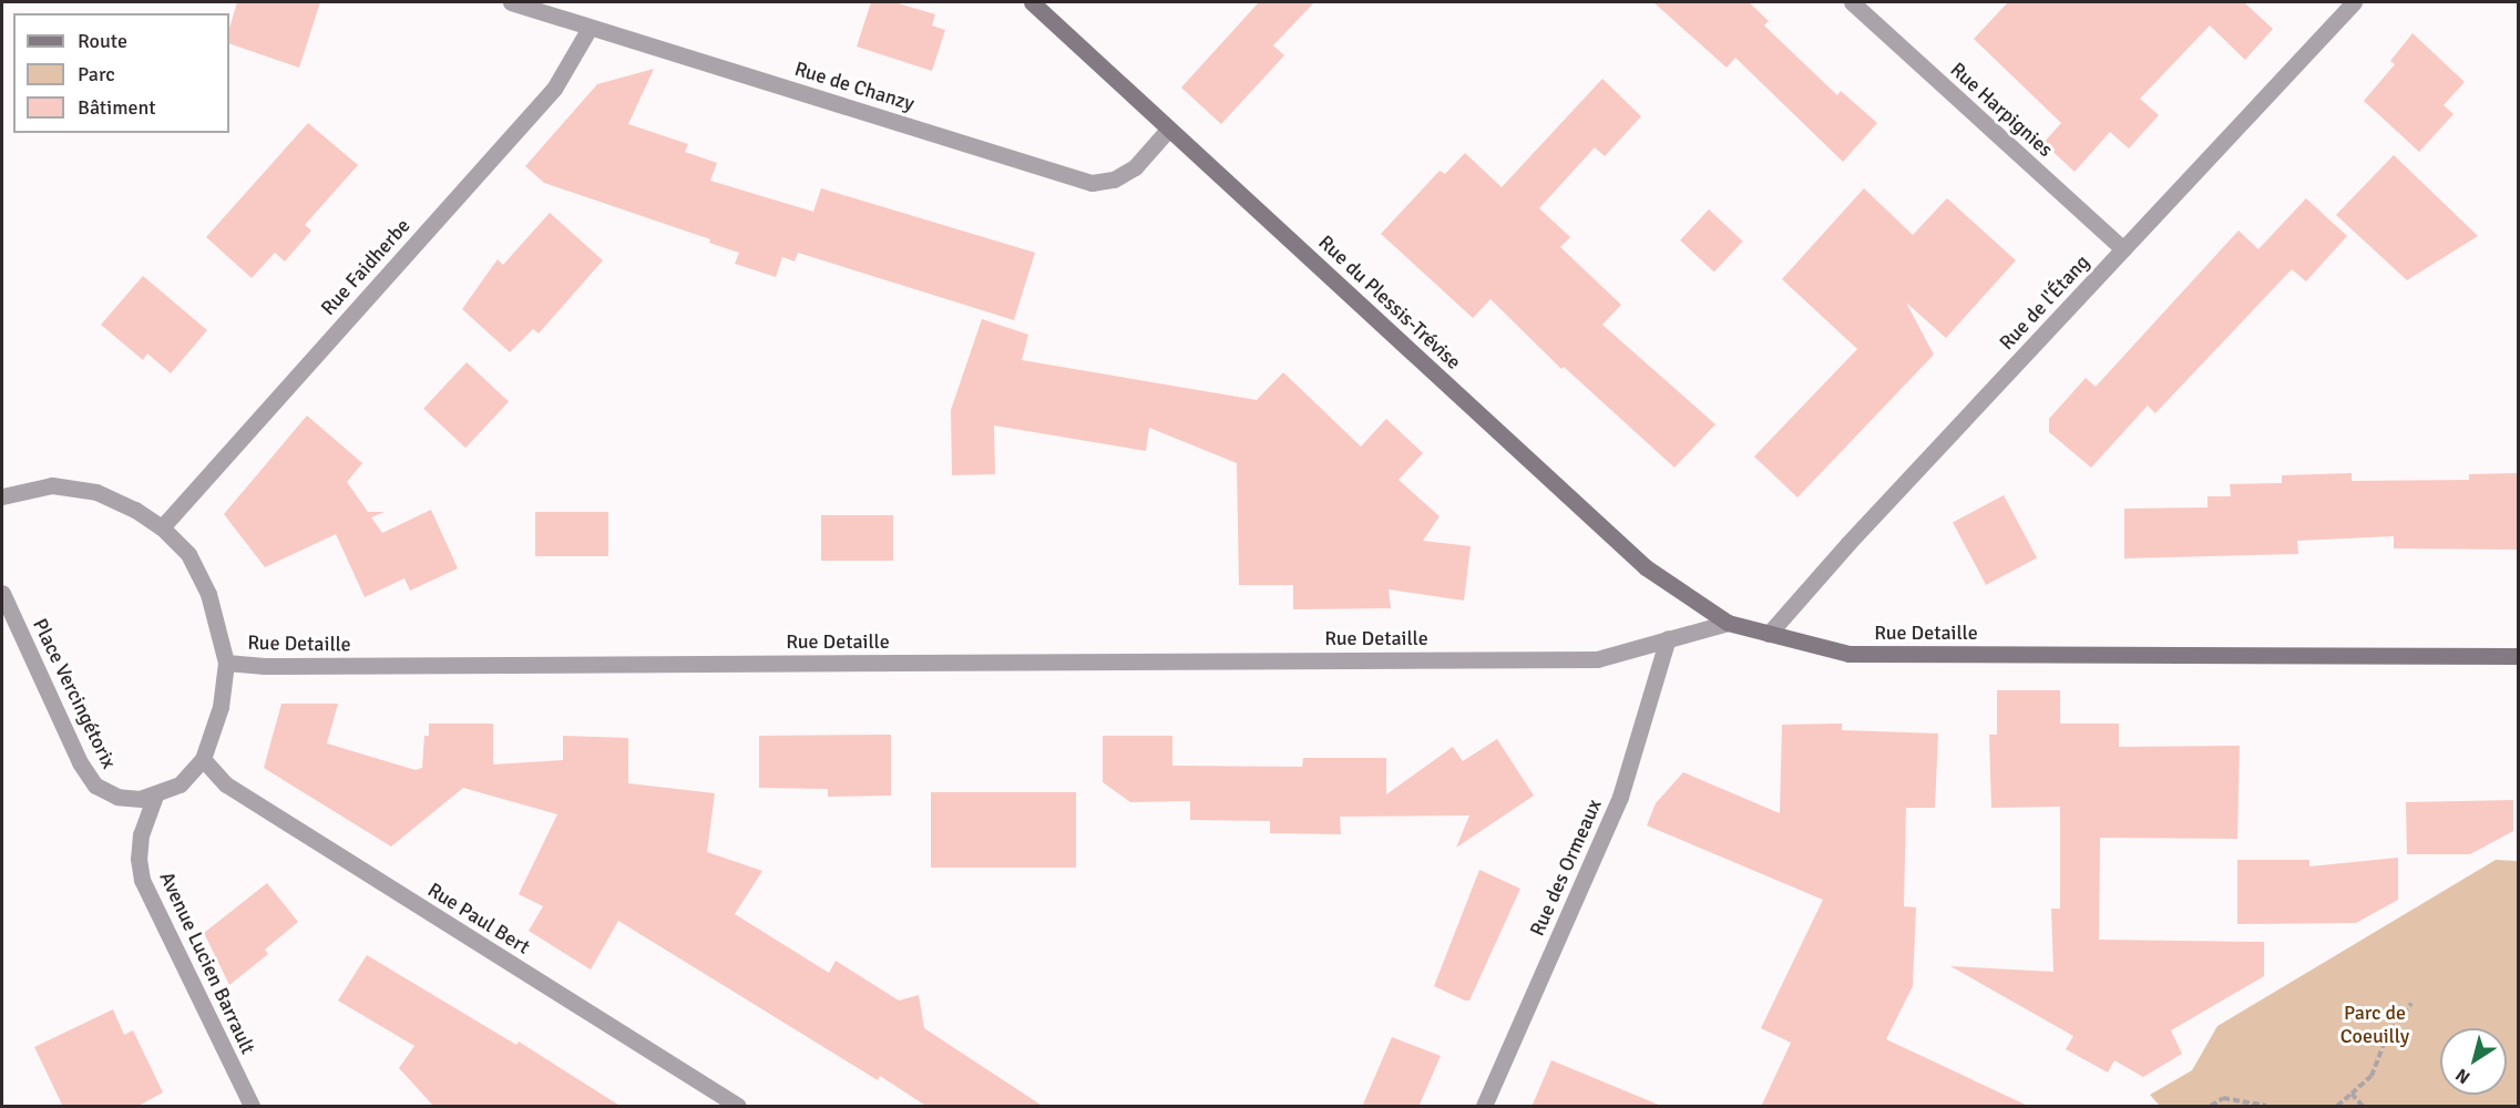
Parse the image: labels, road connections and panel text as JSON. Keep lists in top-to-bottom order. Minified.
{"streets":{"street":["Rue de Chanzy","Rue Harpignies","Rue Faidherbe","Rue du Plessis-Trévise","Rue de l'Étang","Rue Detaille","Place Vercingétorix","Rue des Ormeaux","Rue Paul Bert","Avenue Lucien Barrault"]},"crossings":[["Rue de Chanzy","Rue Faidherbe"],["Rue de Chanzy","Rue du Plessis-Trévise"],["Rue Harpignies","Rue de l'Étang"],["Rue Faidherbe","Place Vercingétorix"],["Rue du Plessis-Trévise","Rue Detaille"],["Rue de l'Étang","Rue Detaille"],["Rue Detaille","Place Vercingétorix"],["Rue Detaille","Rue des Ormeaux"],["Place Vercingétorix","Rue Paul Bert"],["Place Vercingétorix","Avenue Lucien Barrault"]],"parks":["Parc de Coeuilly"],"legend":["Route","Parc","Bâtiment"],"north":"bottom left"}
